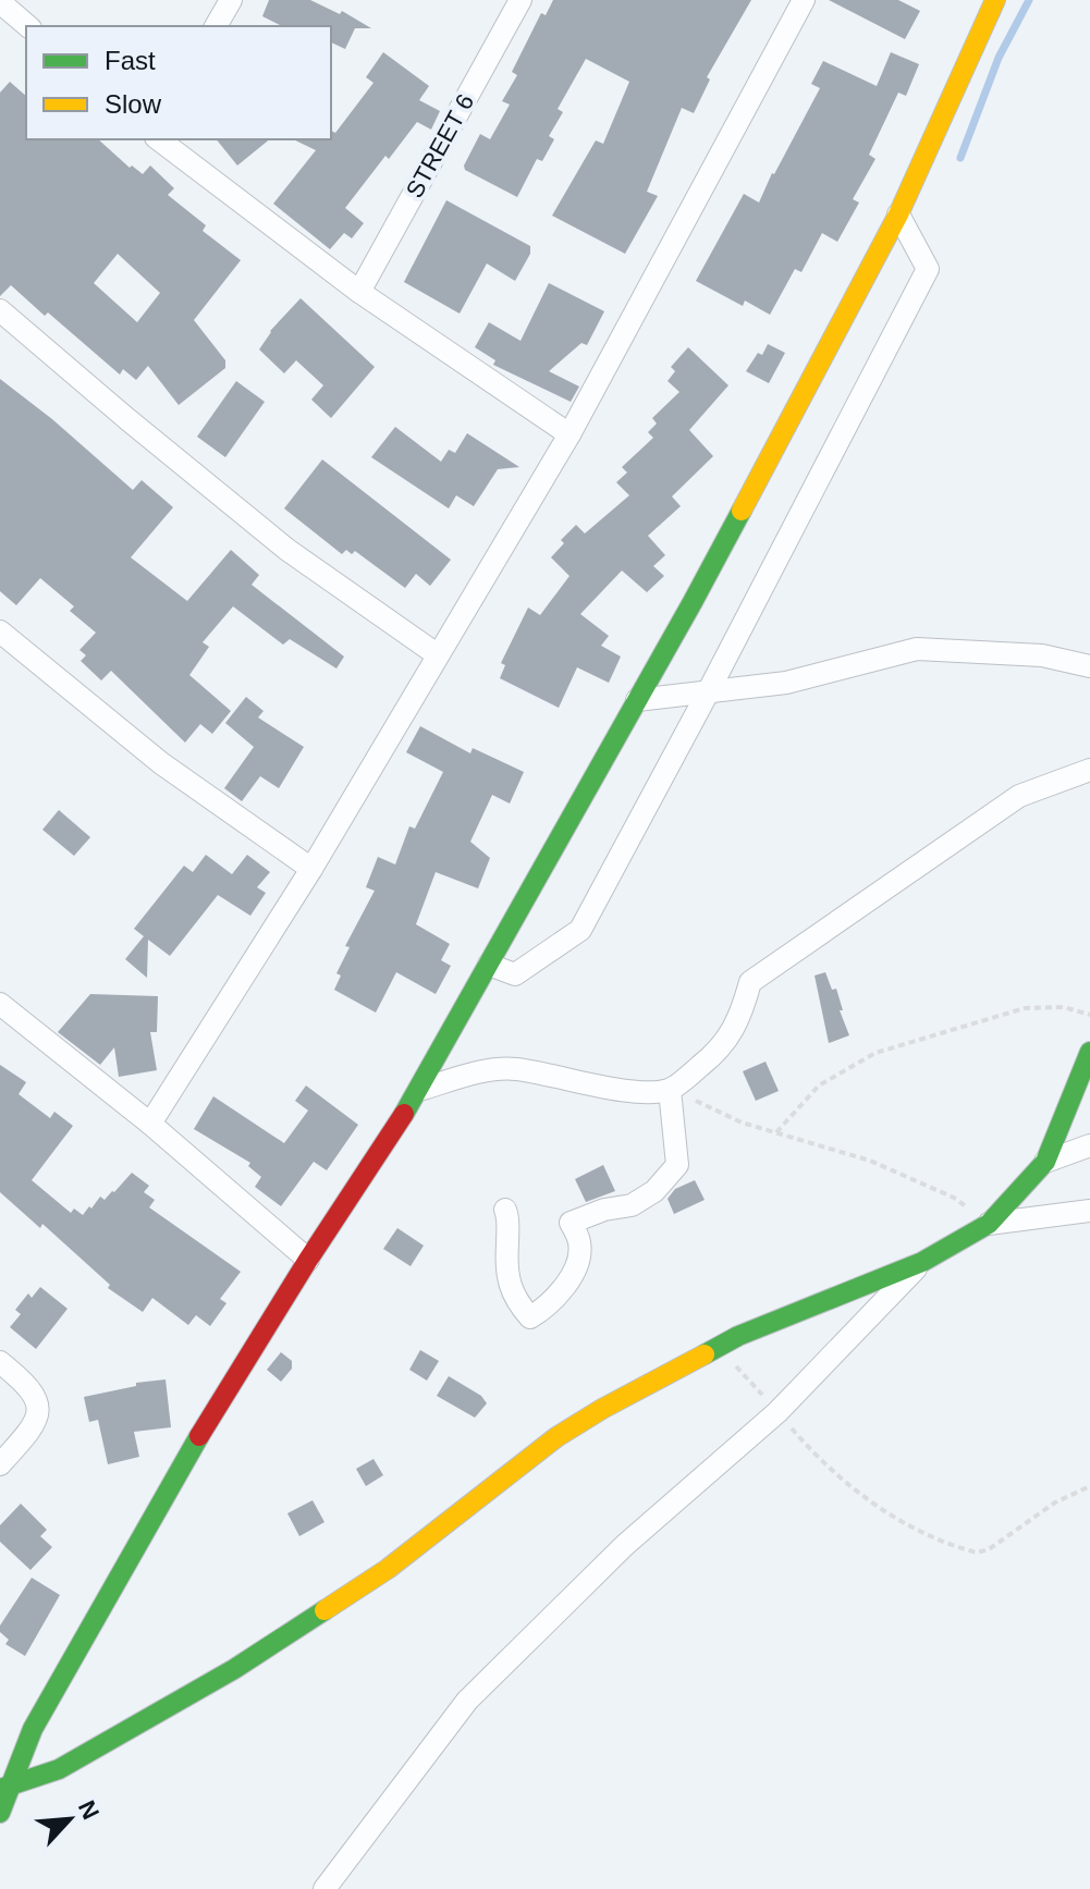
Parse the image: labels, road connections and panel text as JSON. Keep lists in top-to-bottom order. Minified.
{"streets":{"street":["STREET 6"]},"legend":["Fast","Slow"],"north":"top right"}
